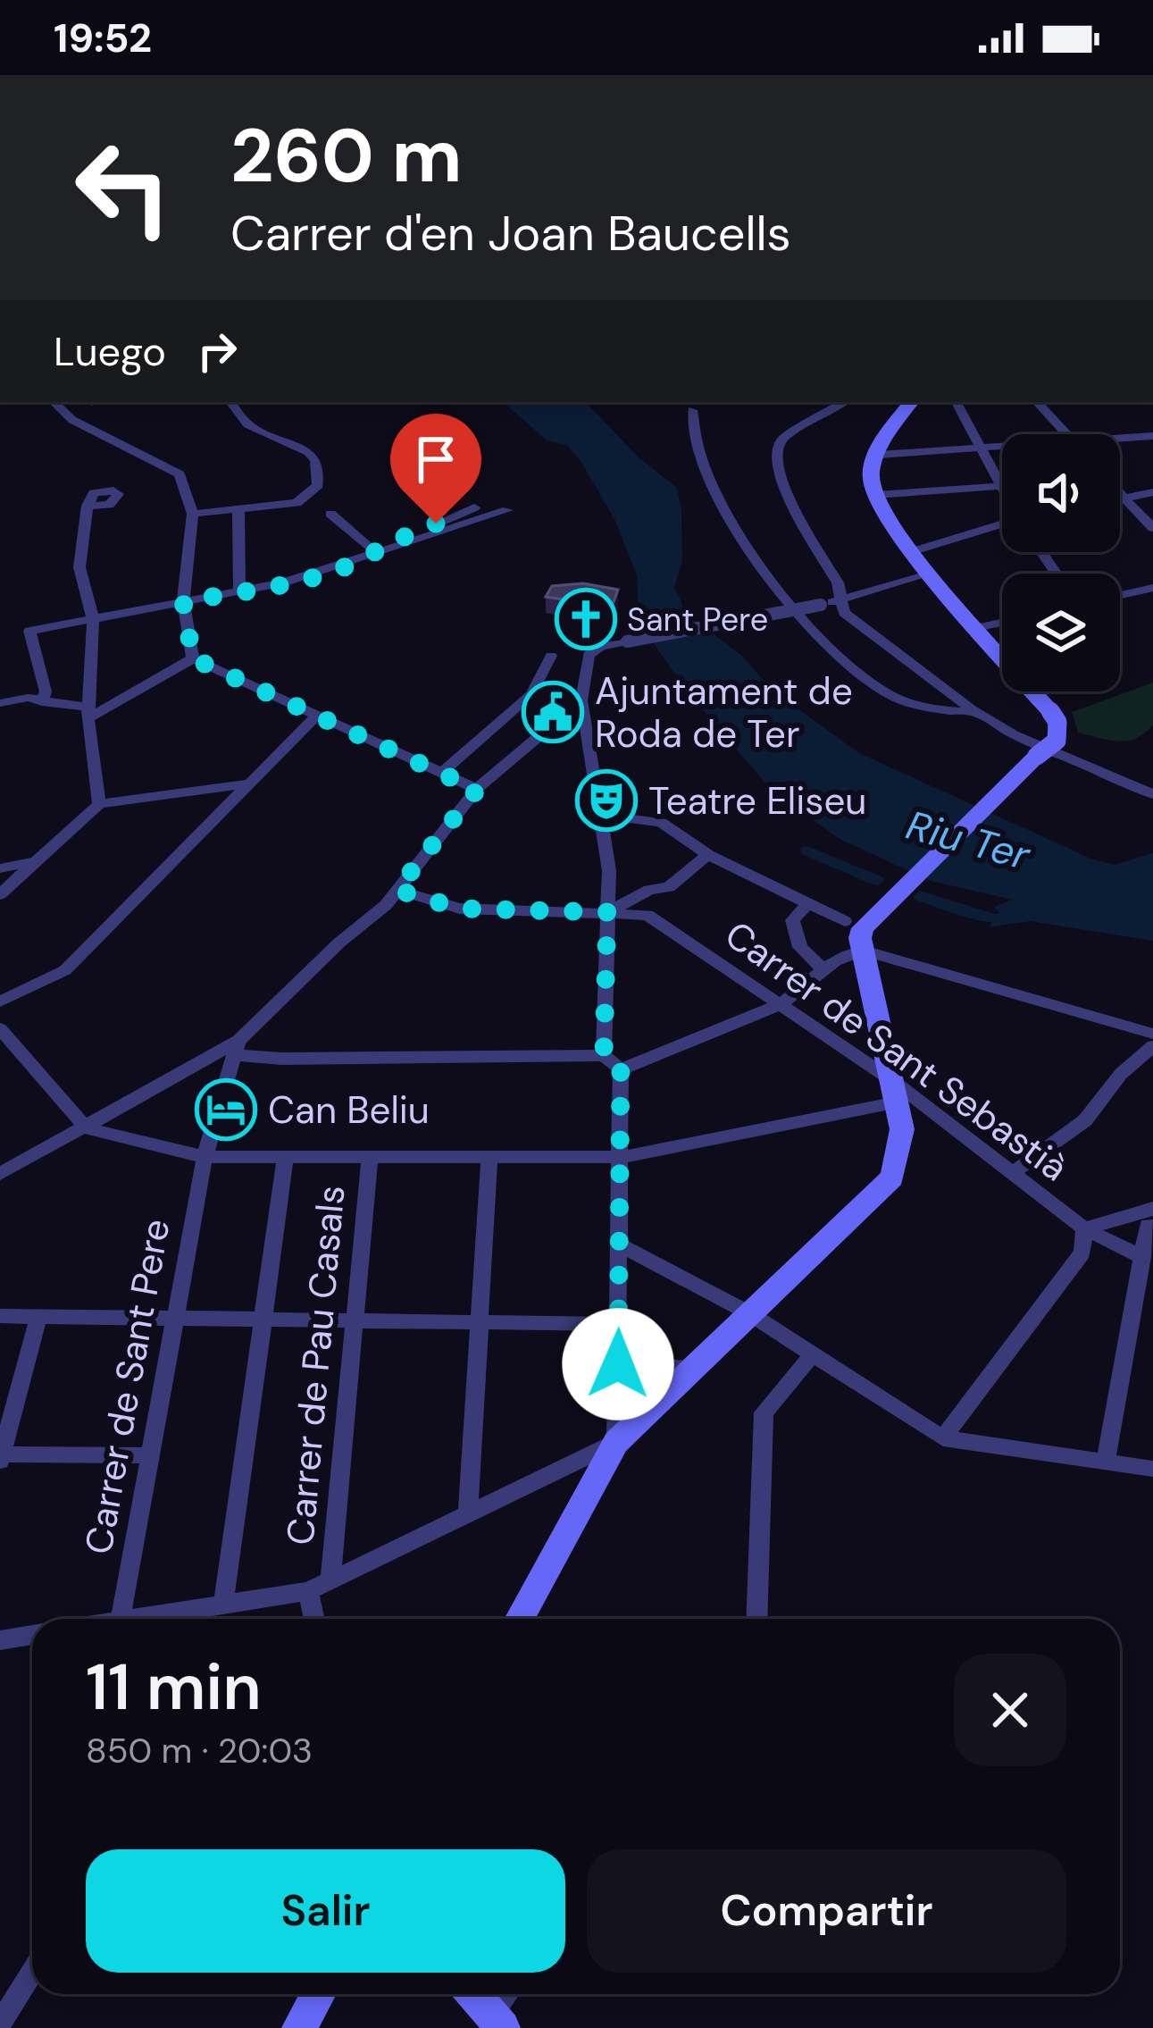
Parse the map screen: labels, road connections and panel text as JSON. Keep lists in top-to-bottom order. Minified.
{"streets":{"street":["Carrer de Sant Sebastià","Carrer de Pau Casals","Carrer de Sant Pere"]},"water":["Riu Ter"],"places":{"church":["Sant Pere"],"public building":["Ajuntament de Roda de Ter"],"theatre":["Teatre Eliseu"],"hotel":["Can Beliu"]},"page":{"status":"19:52","turn":["260 m","Carrer d'en Joan Baucells"],"then":"Luego","heading":["11 min","850 m · 20:03"],"buttons":["Salir","Compartir"]}}
